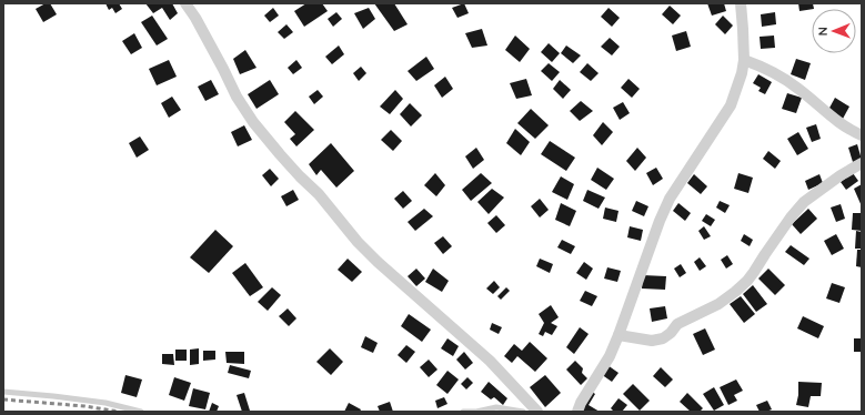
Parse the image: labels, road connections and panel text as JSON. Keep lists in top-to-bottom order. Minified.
{"north":"left"}
